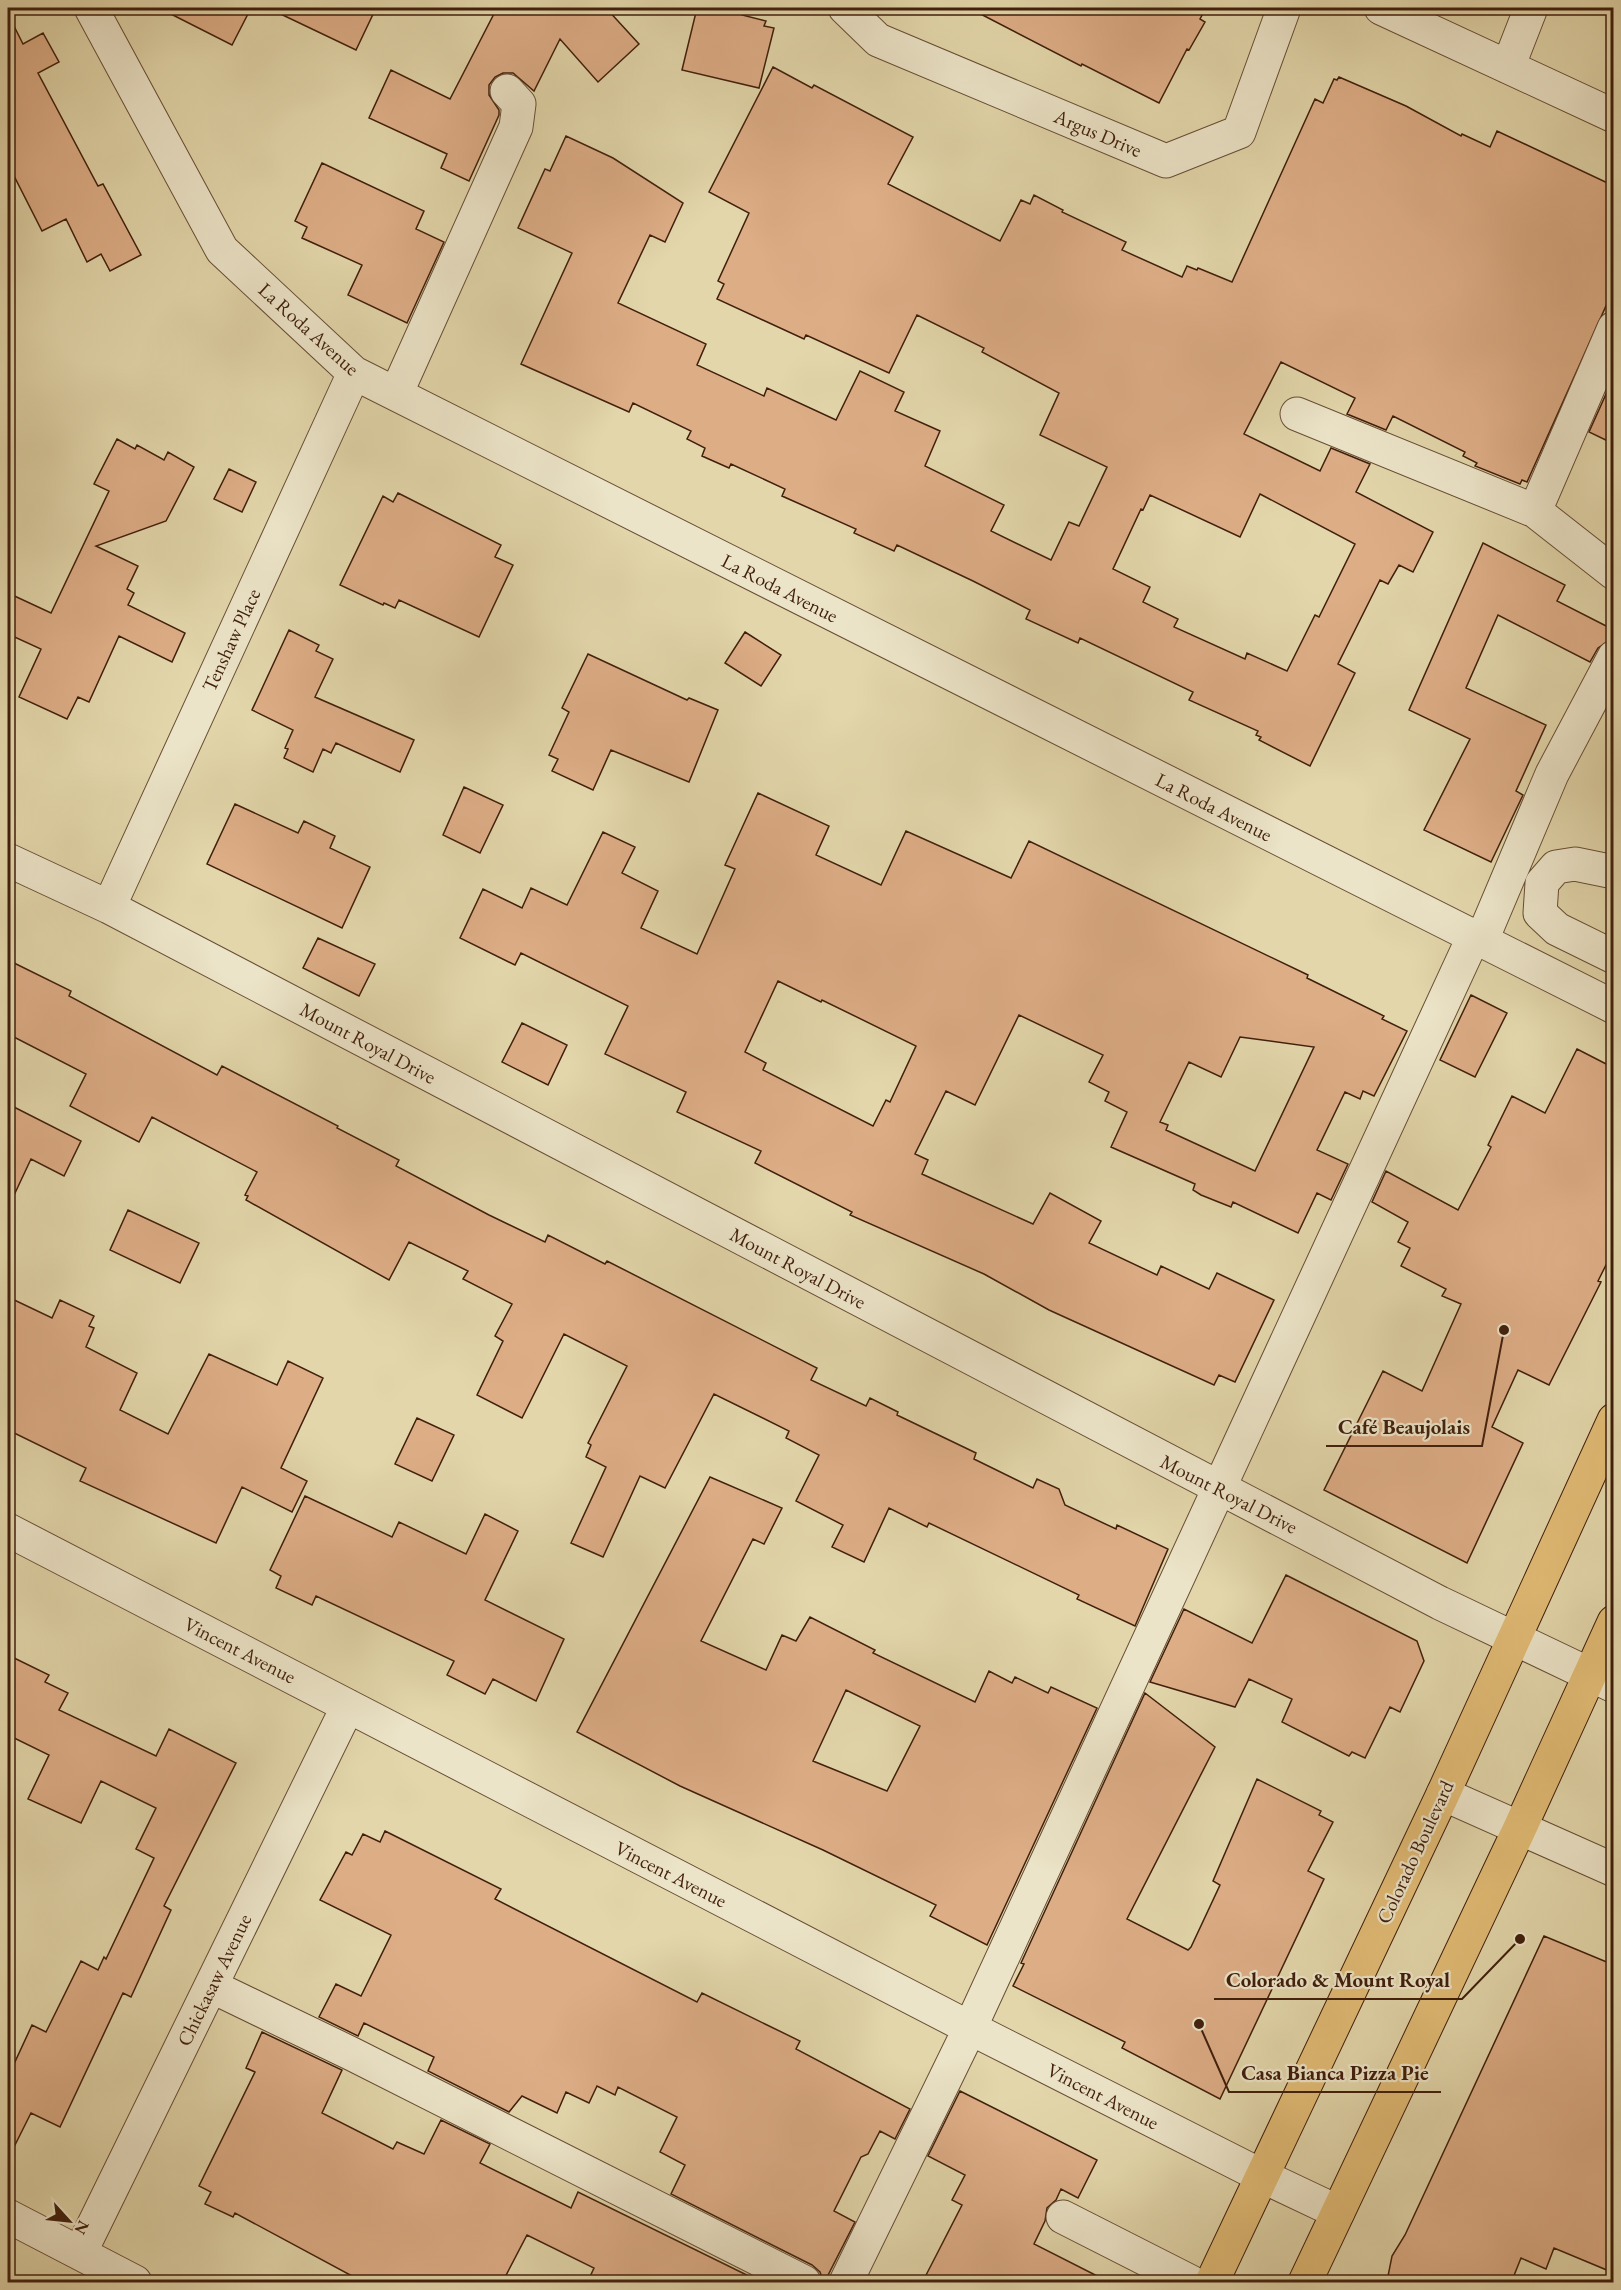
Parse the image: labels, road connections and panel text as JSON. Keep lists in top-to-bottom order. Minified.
{"streets":{"main road":["Colorado Boulevard"],"street":["Argus Drive","La Roda Avenue","Tenshaw Place","Mount Royal Drive","Vincent Avenue","Chickasaw Avenue"]},"crossings":[["La Roda Avenue","Tenshaw Place"],["Tenshaw Place","Mount Royal Drive"],["Mount Royal Drive","Colorado Boulevard"],["Vincent Avenue","Colorado Boulevard"],["Vincent Avenue","Chickasaw Avenue"]],"places":["Café Beaujolais","Colorado & Mount Royal","Casa Bianca Pizza Pie"],"north":"bottom right"}
